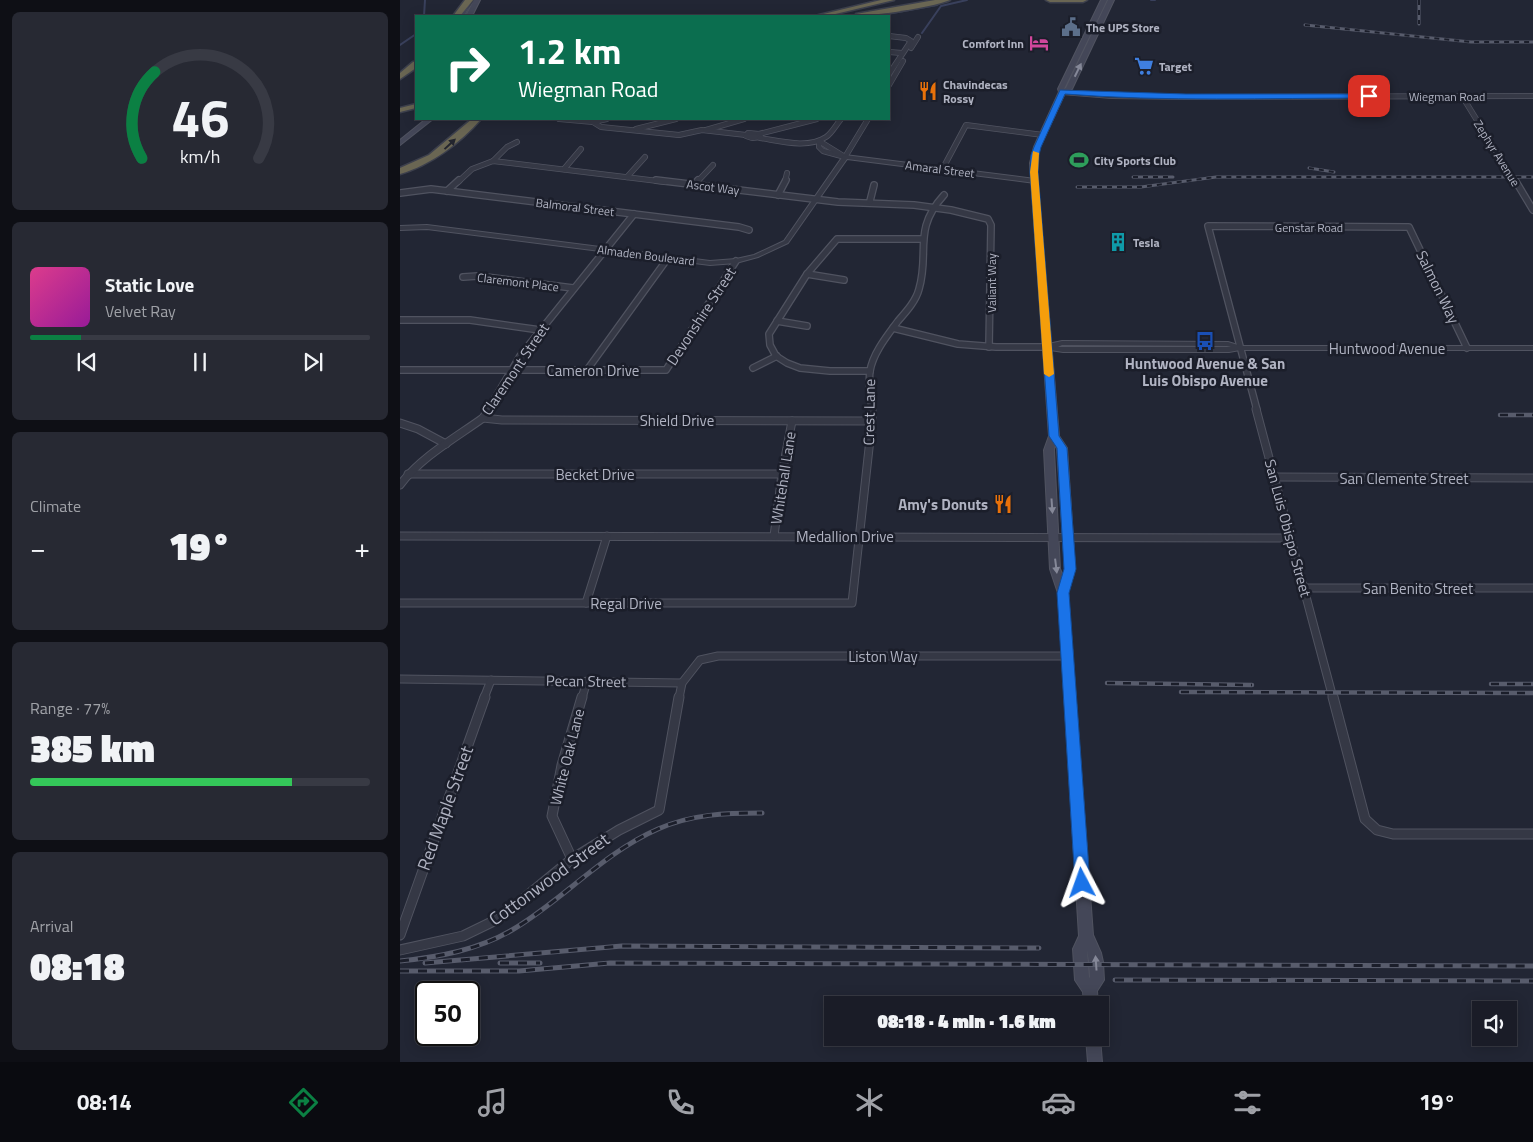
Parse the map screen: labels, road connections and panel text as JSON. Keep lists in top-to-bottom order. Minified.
{"streets":{"street":["Wiegman Road","Zephyr Avenue","Amaral Street","Ascot Way","Balmoral Street","Genstar Road","Almaden Boulevard","Claremont Place","Valiant Way","Salmon Way","Devonshire Street","Huntwood Avenue","Claremont Street","Cameron Drive","Crest Lane","Shield Drive","Becket Drive","Whitehall Lane","San Clemente Street","San Luis Obispo Street","Medallion Drive","San Benito Street","Regal Drive","Liston Way","Pecan Street","White Oak Lane","Red Maple Street","Cottonwood Street"]},"crossings":[["Wiegman Road","Zephyr Avenue"],["Amaral Street","Almaden Boulevard"],["Ascot Way","Almaden Boulevard"],["Ascot Way","Valiant Way"],["Ascot Way","Crest Lane"],["Balmoral Street","Claremont Street"],["Genstar Road","Salmon Way"],["Genstar Road","San Luis Obispo Street"],["Almaden Boulevard","Devonshire Street"],["Almaden Boulevard","Claremont Street"],["Claremont Place","Claremont Street"],["Valiant Way","Huntwood Avenue"],["Salmon Way","Huntwood Avenue"],["Devonshire Street","Cameron Drive"],["Huntwood Avenue","Crest Lane"],["Huntwood Avenue","San Luis Obispo Street"],["Claremont Street","Cameron Drive"],["Claremont Street","Shield Drive"],["Claremont Street","Becket Drive"],["Crest Lane","Shield Drive"],["Crest Lane","Medallion Drive"],["Crest Lane","Regal Drive"],["Shield Drive","Whitehall Lane"],["Becket Drive","Whitehall Lane"],["Whitehall Lane","Medallion Drive"],["San Clemente Street","San Luis Obispo Street"],["San Luis Obispo Street","Medallion Drive"],["San Luis Obispo Street","San Benito Street"],["Liston Way","Cottonwood Street"],["Pecan Street","White Oak Lane"],["Pecan Street","Red Maple Street"],["Pecan Street","Cottonwood Street"],["White Oak Lane","Cottonwood Street"]],"places":{"public building":["The UPS Store"],"hotel":["Comfort Inn"],"supermarket":["Target"],"restaurant":["Chavindecas Rossy","Amy's Donuts"],"sports":["City Sports Club"],"building":["Tesla"],"bus stop":["Huntwood Avenue & San Luis Obispo Avenue"]},"page":{"turn":["1.2 km","Wiegman Road"],"song":["Static Love","Velvet Ray"],"tile":["Climate",["Range · 77%","385 km"],["Arrival","08:18"]],"heat":["−","19°","+"],"limit":"50","trip":"08:18 · 4 min · 1.6 km","tabs":["08:14","19°"],"gauge":["46","km/h"]}}
